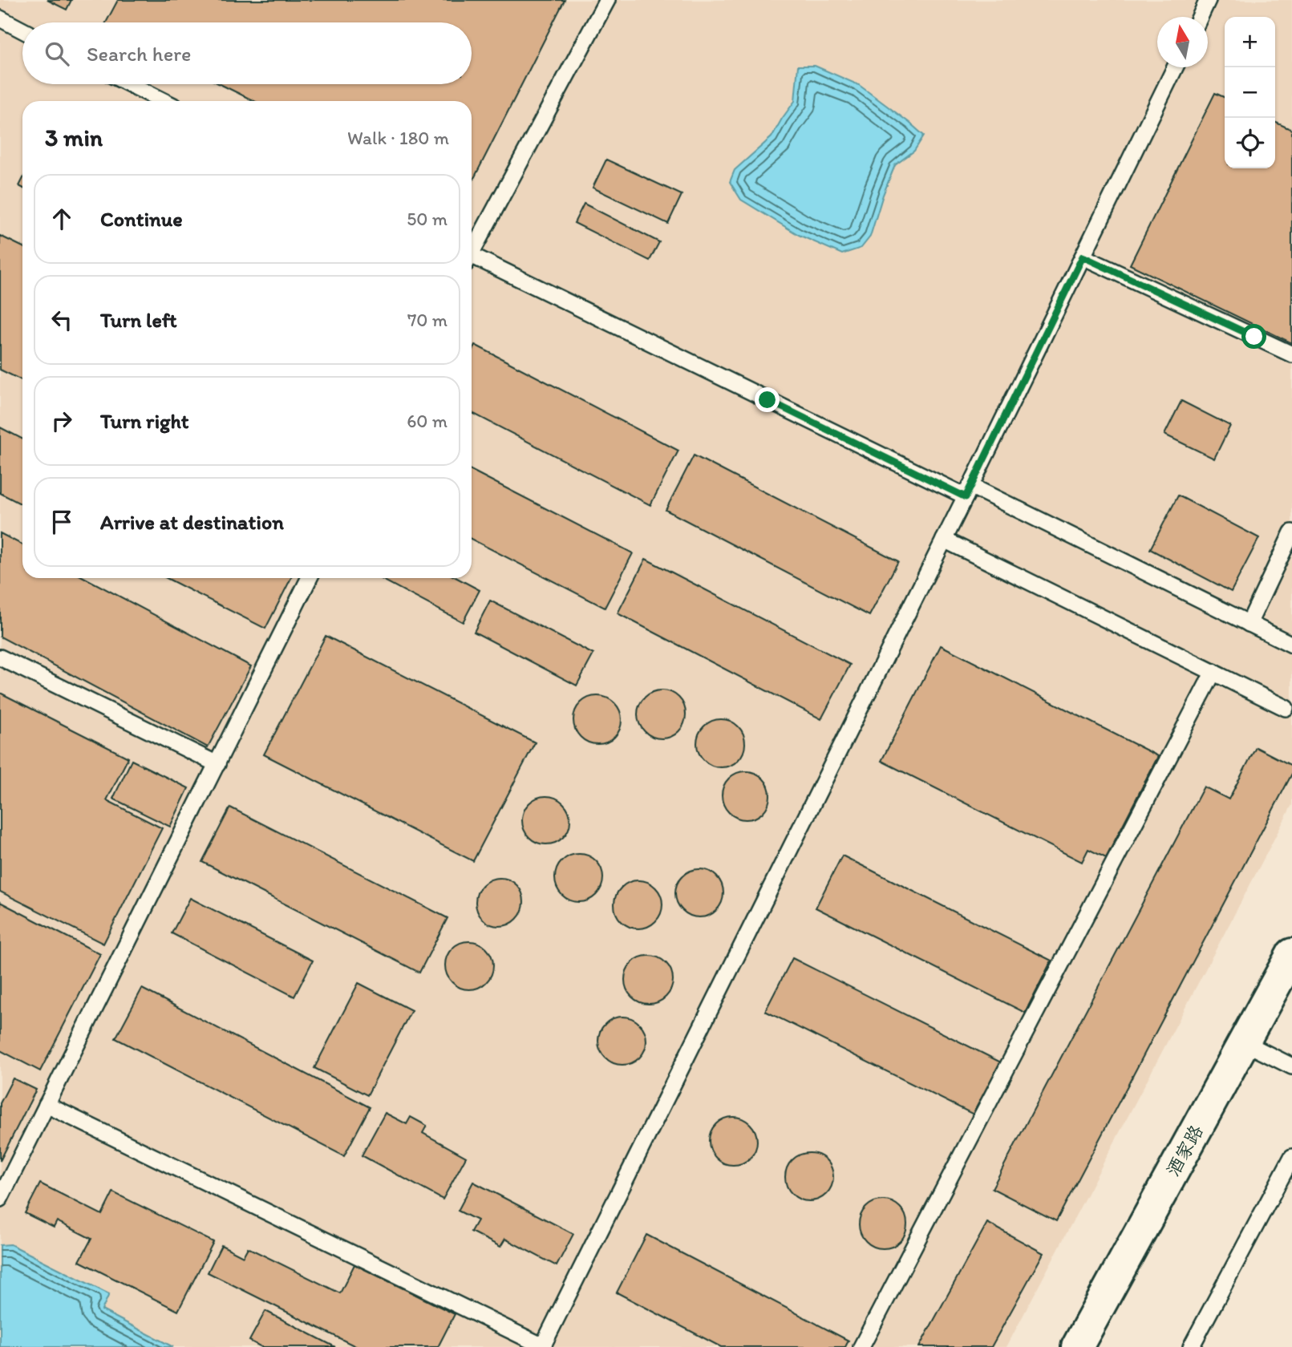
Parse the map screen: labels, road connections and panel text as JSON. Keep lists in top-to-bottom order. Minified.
{"streets":{"street":["酒家路"]},"north":"top","page":{"map_buttons":["+","−"],"search":"Search here","heading":["3 min","Walk · 180 m"],"list":[["Continue","50 m"],["Turn left","70 m"],["Turn right","60 m"],"Arrive at destination"]}}
